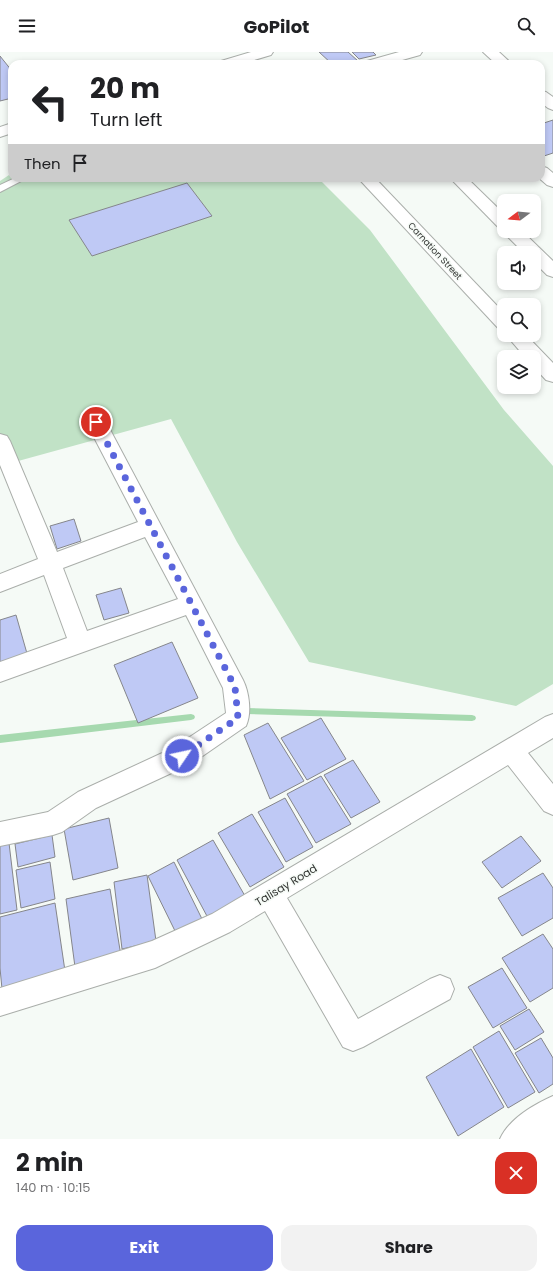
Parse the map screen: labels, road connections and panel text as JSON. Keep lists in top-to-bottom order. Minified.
{"streets":{"street":["Carnation Street","Talisay Road"]},"north":"left","page":{"header":"GoPilot","turn":["20 m","Turn left"],"then":"Then","heading":["2 min","140 m · 10:15"],"buttons":["Exit","Share"]}}
